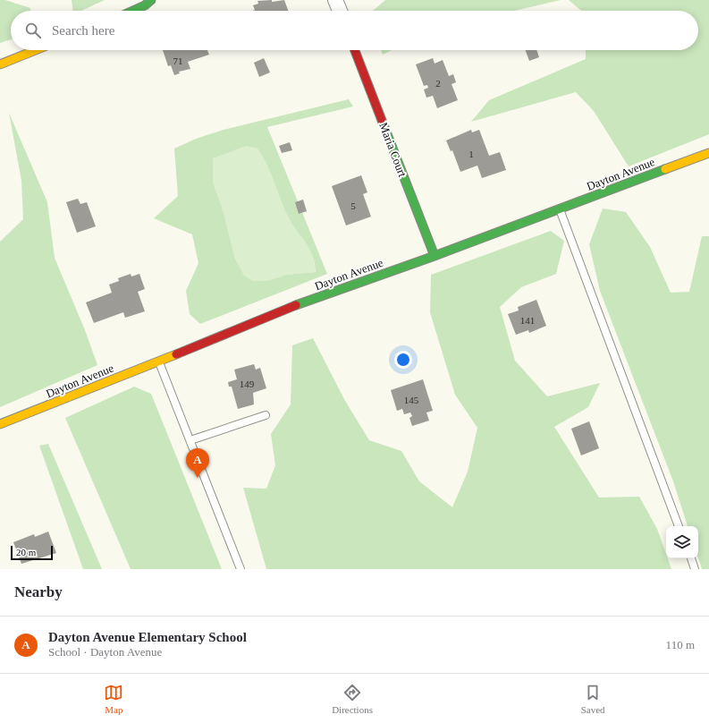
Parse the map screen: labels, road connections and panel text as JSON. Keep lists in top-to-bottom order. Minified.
{"streets":{"street":["Maria Court","Dayton Avenue"]},"crossings":[["Maria Court","Dayton Avenue"]],"house_numbers":["71","2","1","5","141","149","145"],"scale_bar":"20 m","page":{"search":"Search here","pins":"A","scale":"20 m","heading":"Nearby","list":[{"mark":"A","name":"Dayton Avenue Elementary School","note":"School · Dayton Avenue","value":"110 m"}],"nav":["Map","Directions","Saved"]}}
